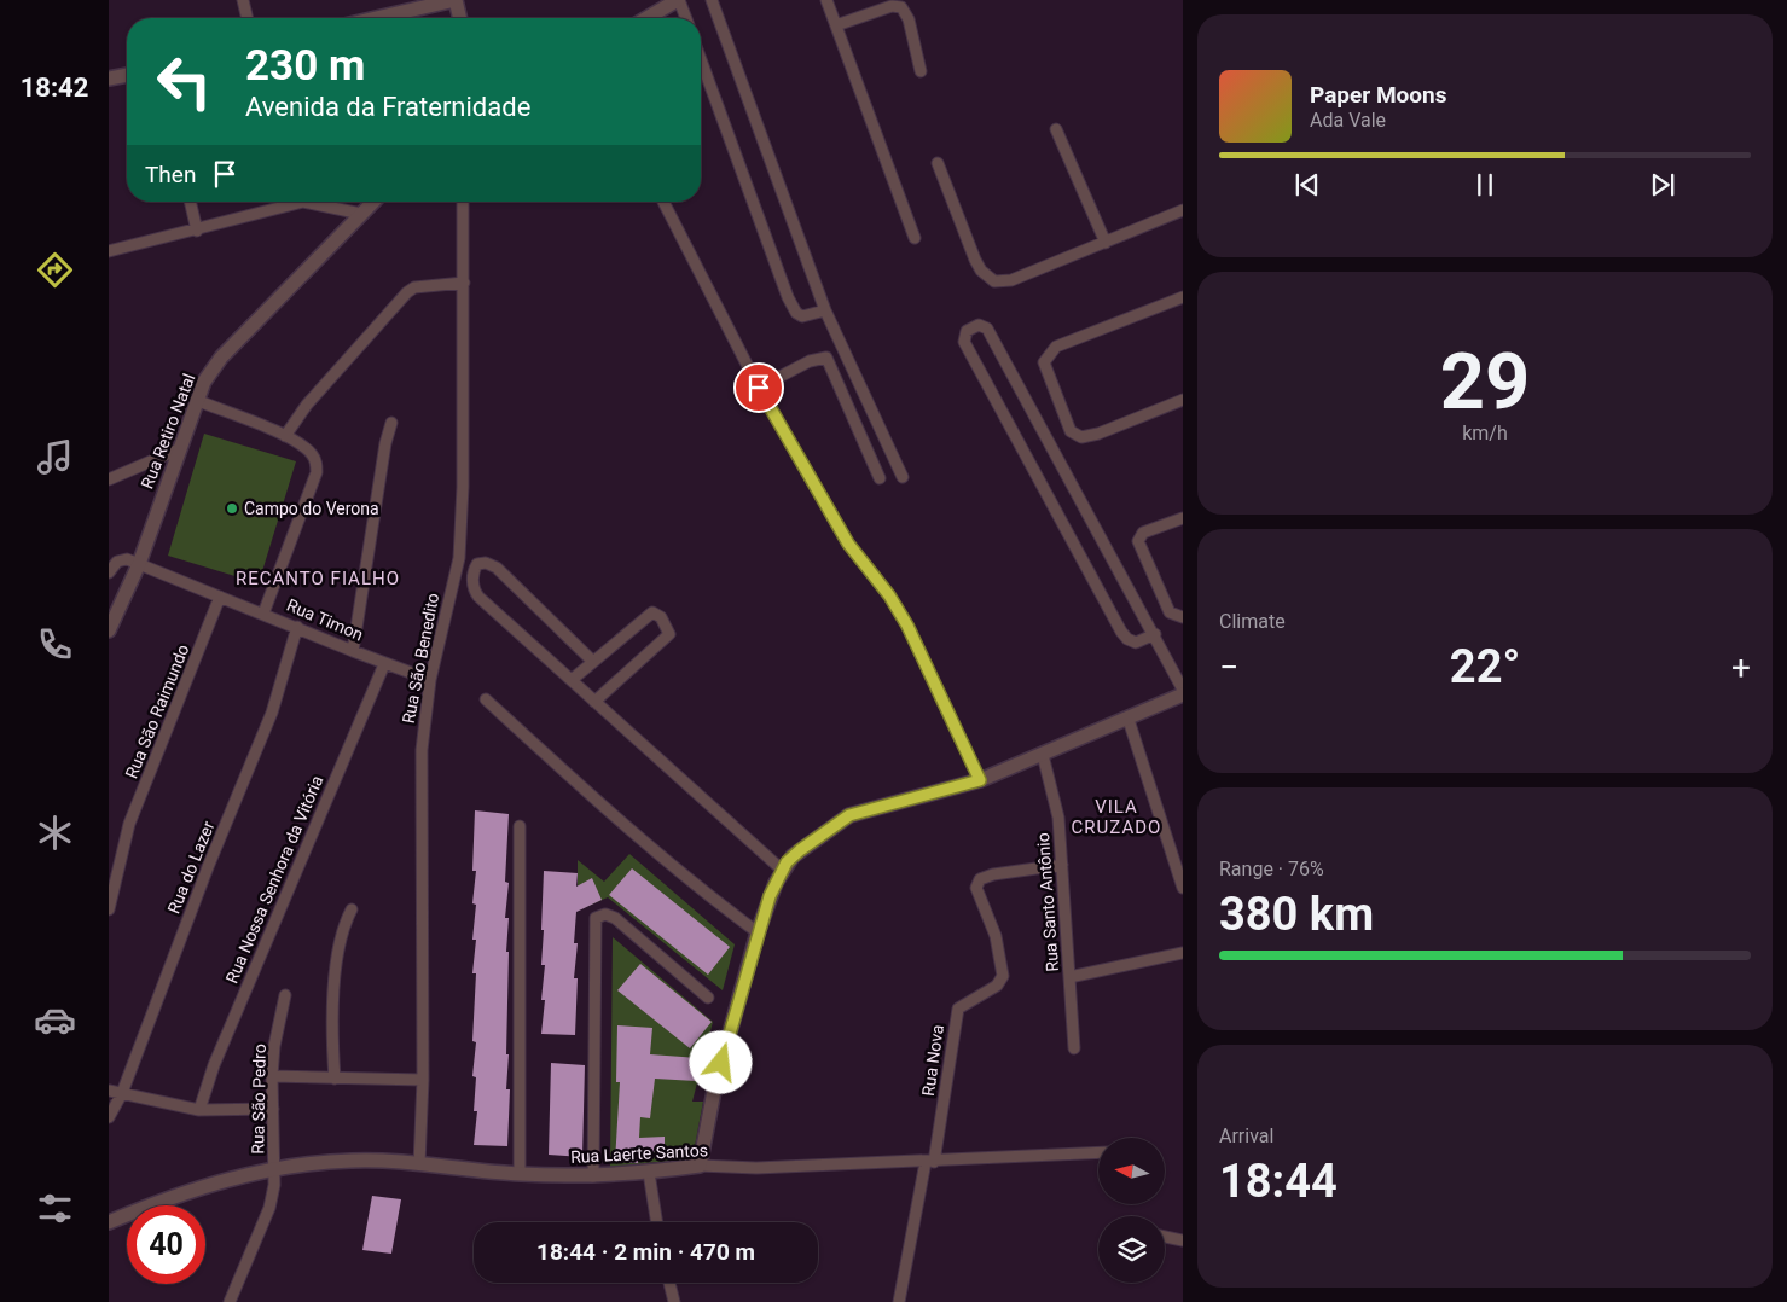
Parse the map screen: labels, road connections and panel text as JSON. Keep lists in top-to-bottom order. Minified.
{"streets":{"street":["Rua Retiro Natal","Rua Timon","Rua São Benedito","Rua São Raimundo","Rua do Lazer","Rua Nossa Senhora da Vitória","Rua Santo Antônio","Rua Nova","Rua São Pedro","Rua Laerte Santos"]},"crossings":[["Rua Retiro Natal","Rua Timon"],["Rua Timon","Rua São Benedito"],["Rua Timon","Rua São Raimundo"],["Rua Timon","Rua do Lazer"],["Rua Timon","Rua Nossa Senhora da Vitória"],["Rua São Benedito","Rua Laerte Santos"],["Rua Santo Antônio","Rua Nova"],["Rua Nova","Rua Laerte Santos"],["Rua São Pedro","Rua Laerte Santos"]],"districts":["RECANTO FIALHO","VILA CRUZADO"],"places":["Campo do Verona"],"north":"left","page":{"tabs":"18:42","turn":["230 m","Avenida da Fraternidade"],"song":["Paper Moons","Ada Vale"],"then":"Then","tile":[["29","km/h"],"Climate",["Range · 76%","380 km"],["Arrival","18:44"]],"heat":["−","22°","+"],"limit":"40","trip":"18:44 · 2 min · 470 m"}}
